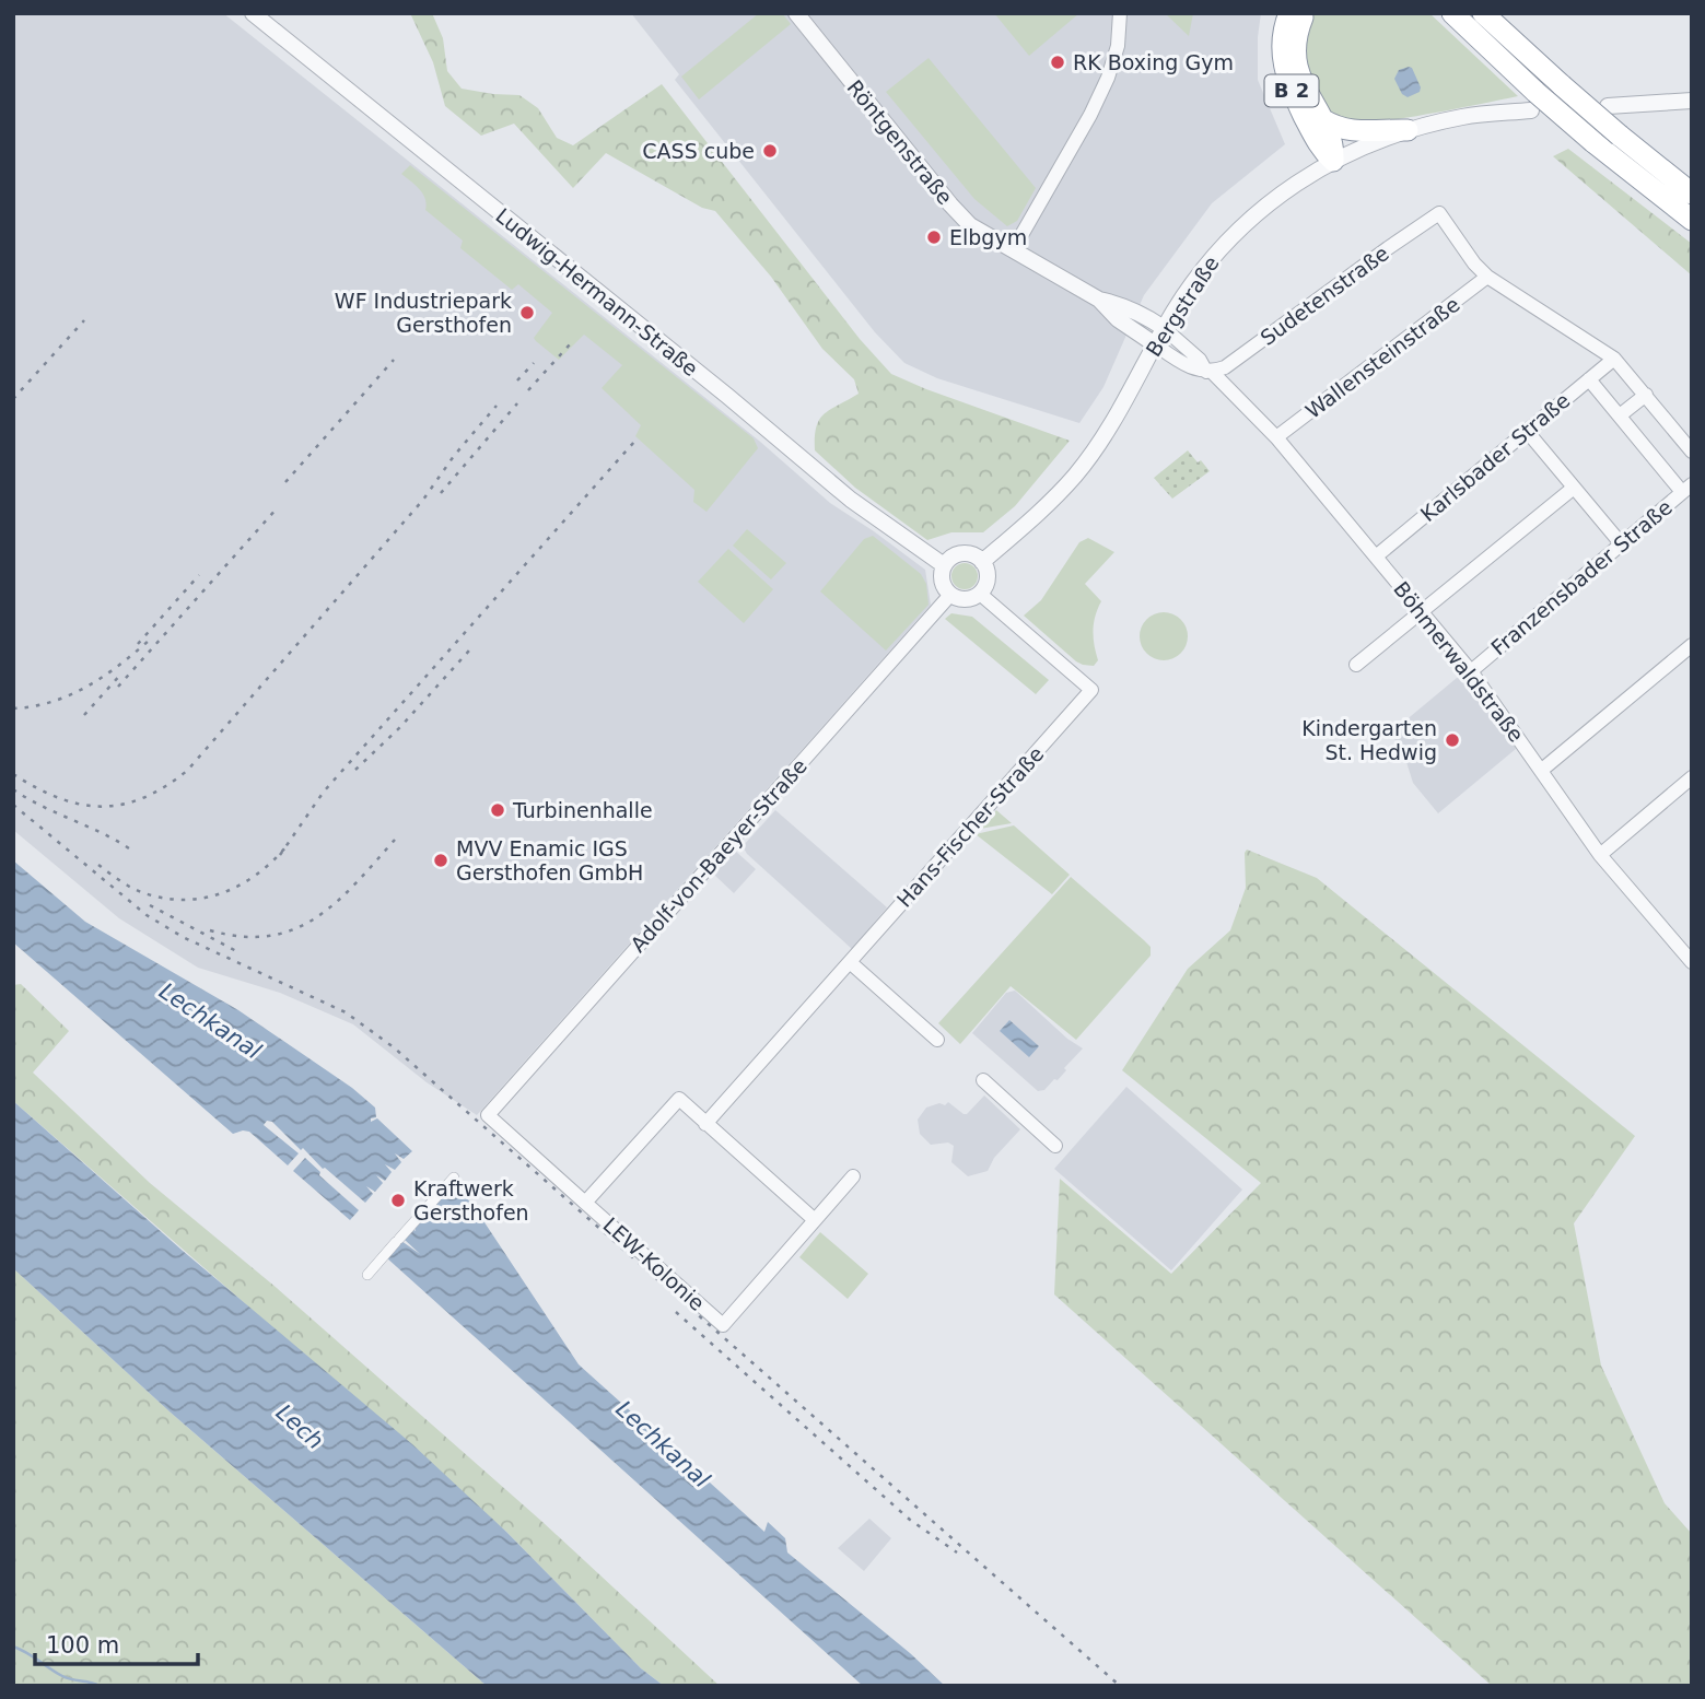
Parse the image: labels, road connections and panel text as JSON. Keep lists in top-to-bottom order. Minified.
{"streets":{"highway":["B 2"],"street":["Röntgenstraße","Ludwig-Hermann-Straße","Sudetenstraße","Bergstraße","Wallensteinstraße","Karlsbader Straße","Franzensbader Straße","Böhmerwaldstraße","Hans-Fischer-Straße","Adolf-von-Baeyer-Straße","LEW-Kolonie"]},"crossings":[["B 2","Bergstraße"],["Röntgenstraße","Bergstraße"],["Ludwig-Hermann-Straße","Bergstraße"],["Ludwig-Hermann-Straße","Hans-Fischer-Straße"],["Ludwig-Hermann-Straße","Adolf-von-Baeyer-Straße"],["Sudetenstraße","Wallensteinstraße"],["Sudetenstraße","Böhmerwaldstraße"],["Bergstraße","Hans-Fischer-Straße"],["Bergstraße","Adolf-von-Baeyer-Straße"],["Wallensteinstraße","Böhmerwaldstraße"],["Karlsbader Straße","Böhmerwaldstraße"],["Franzensbader Straße","Böhmerwaldstraße"],["Hans-Fischer-Straße","Adolf-von-Baeyer-Straße"],["Hans-Fischer-Straße","LEW-Kolonie"],["Adolf-von-Baeyer-Straße","LEW-Kolonie"]],"water":["Lechkanal","Lech"],"places":["RK Boxing Gym","CASS cube","Elbgym","WF Industriepark Gersthofen","Kindergarten St. Hedwig","Turbinenhalle","MVV Enamic IGS Gersthofen GmbH","Kraftwerk Gersthofen"],"scale_bar":"100 m"}
